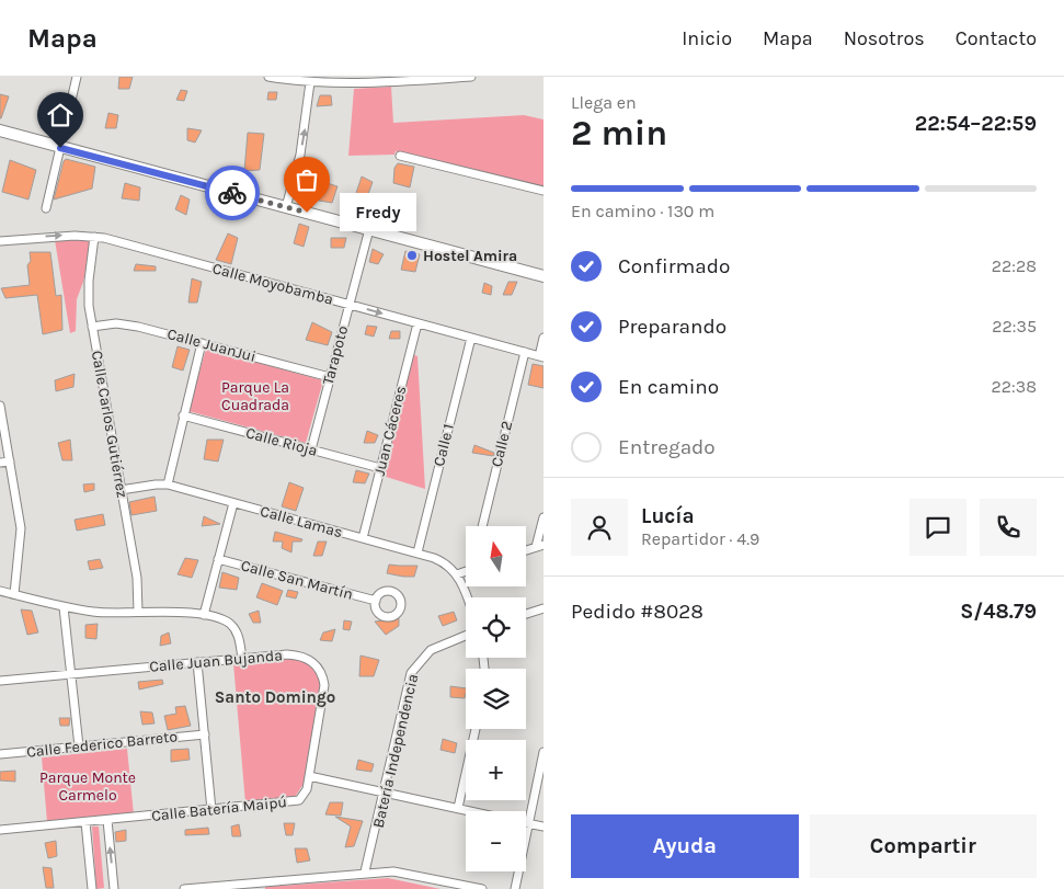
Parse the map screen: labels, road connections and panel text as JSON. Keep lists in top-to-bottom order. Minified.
{"streets":{"street":["Calle Moyobamba","Calle JuanJui","Tarapoto","Calle Carlos Gutiérrez","Juan Cáceres","Calle Rioja","Calle 2","Calle 1","Calle Lamas","Calle San Martín","Calle Juan Bujanda","Calle Federico Barreto","Batería Independencia","Calle Batería Maipú"]},"crossings":[["Calle Moyobamba","Tarapoto"],["Calle Moyobamba","Calle Carlos Gutiérrez"],["Calle Moyobamba","Juan Cáceres"],["Calle Moyobamba","Calle 2"],["Calle Moyobamba","Calle 1"],["Calle JuanJui","Tarapoto"],["Calle JuanJui","Calle Carlos Gutiérrez"],["Tarapoto","Calle Rioja"],["Calle Carlos Gutiérrez","Calle Lamas"],["Juan Cáceres","Calle Rioja"],["Juan Cáceres","Calle Lamas"],["Calle 1","Calle Lamas"],["Calle Juan Bujanda","Calle Batería Maipú"]],"districts":["Santo Domingo"],"parks":["Parque La Cuadrada","Parque Monte Carmelo"],"places":["Fredy","Hostel Amira"],"north":"top","page":{"header":"Mapa","nav":["Inicio","Mapa","Nosotros","Contacto"],"heading":["2 min","Llega en","22:54–22:59"],"panel":["Lucía","Repartidor · 4.9","Pedido #8028","S/48.79"],"bar":"En camino · 130 m","bubble":"Fredy","list":[["Confirmado","22:28"],["Preparando","22:35"],["En camino","22:38"],"Entregado"],"map_buttons":["+","−"],"buttons":["Ayuda","Compartir"]}}
